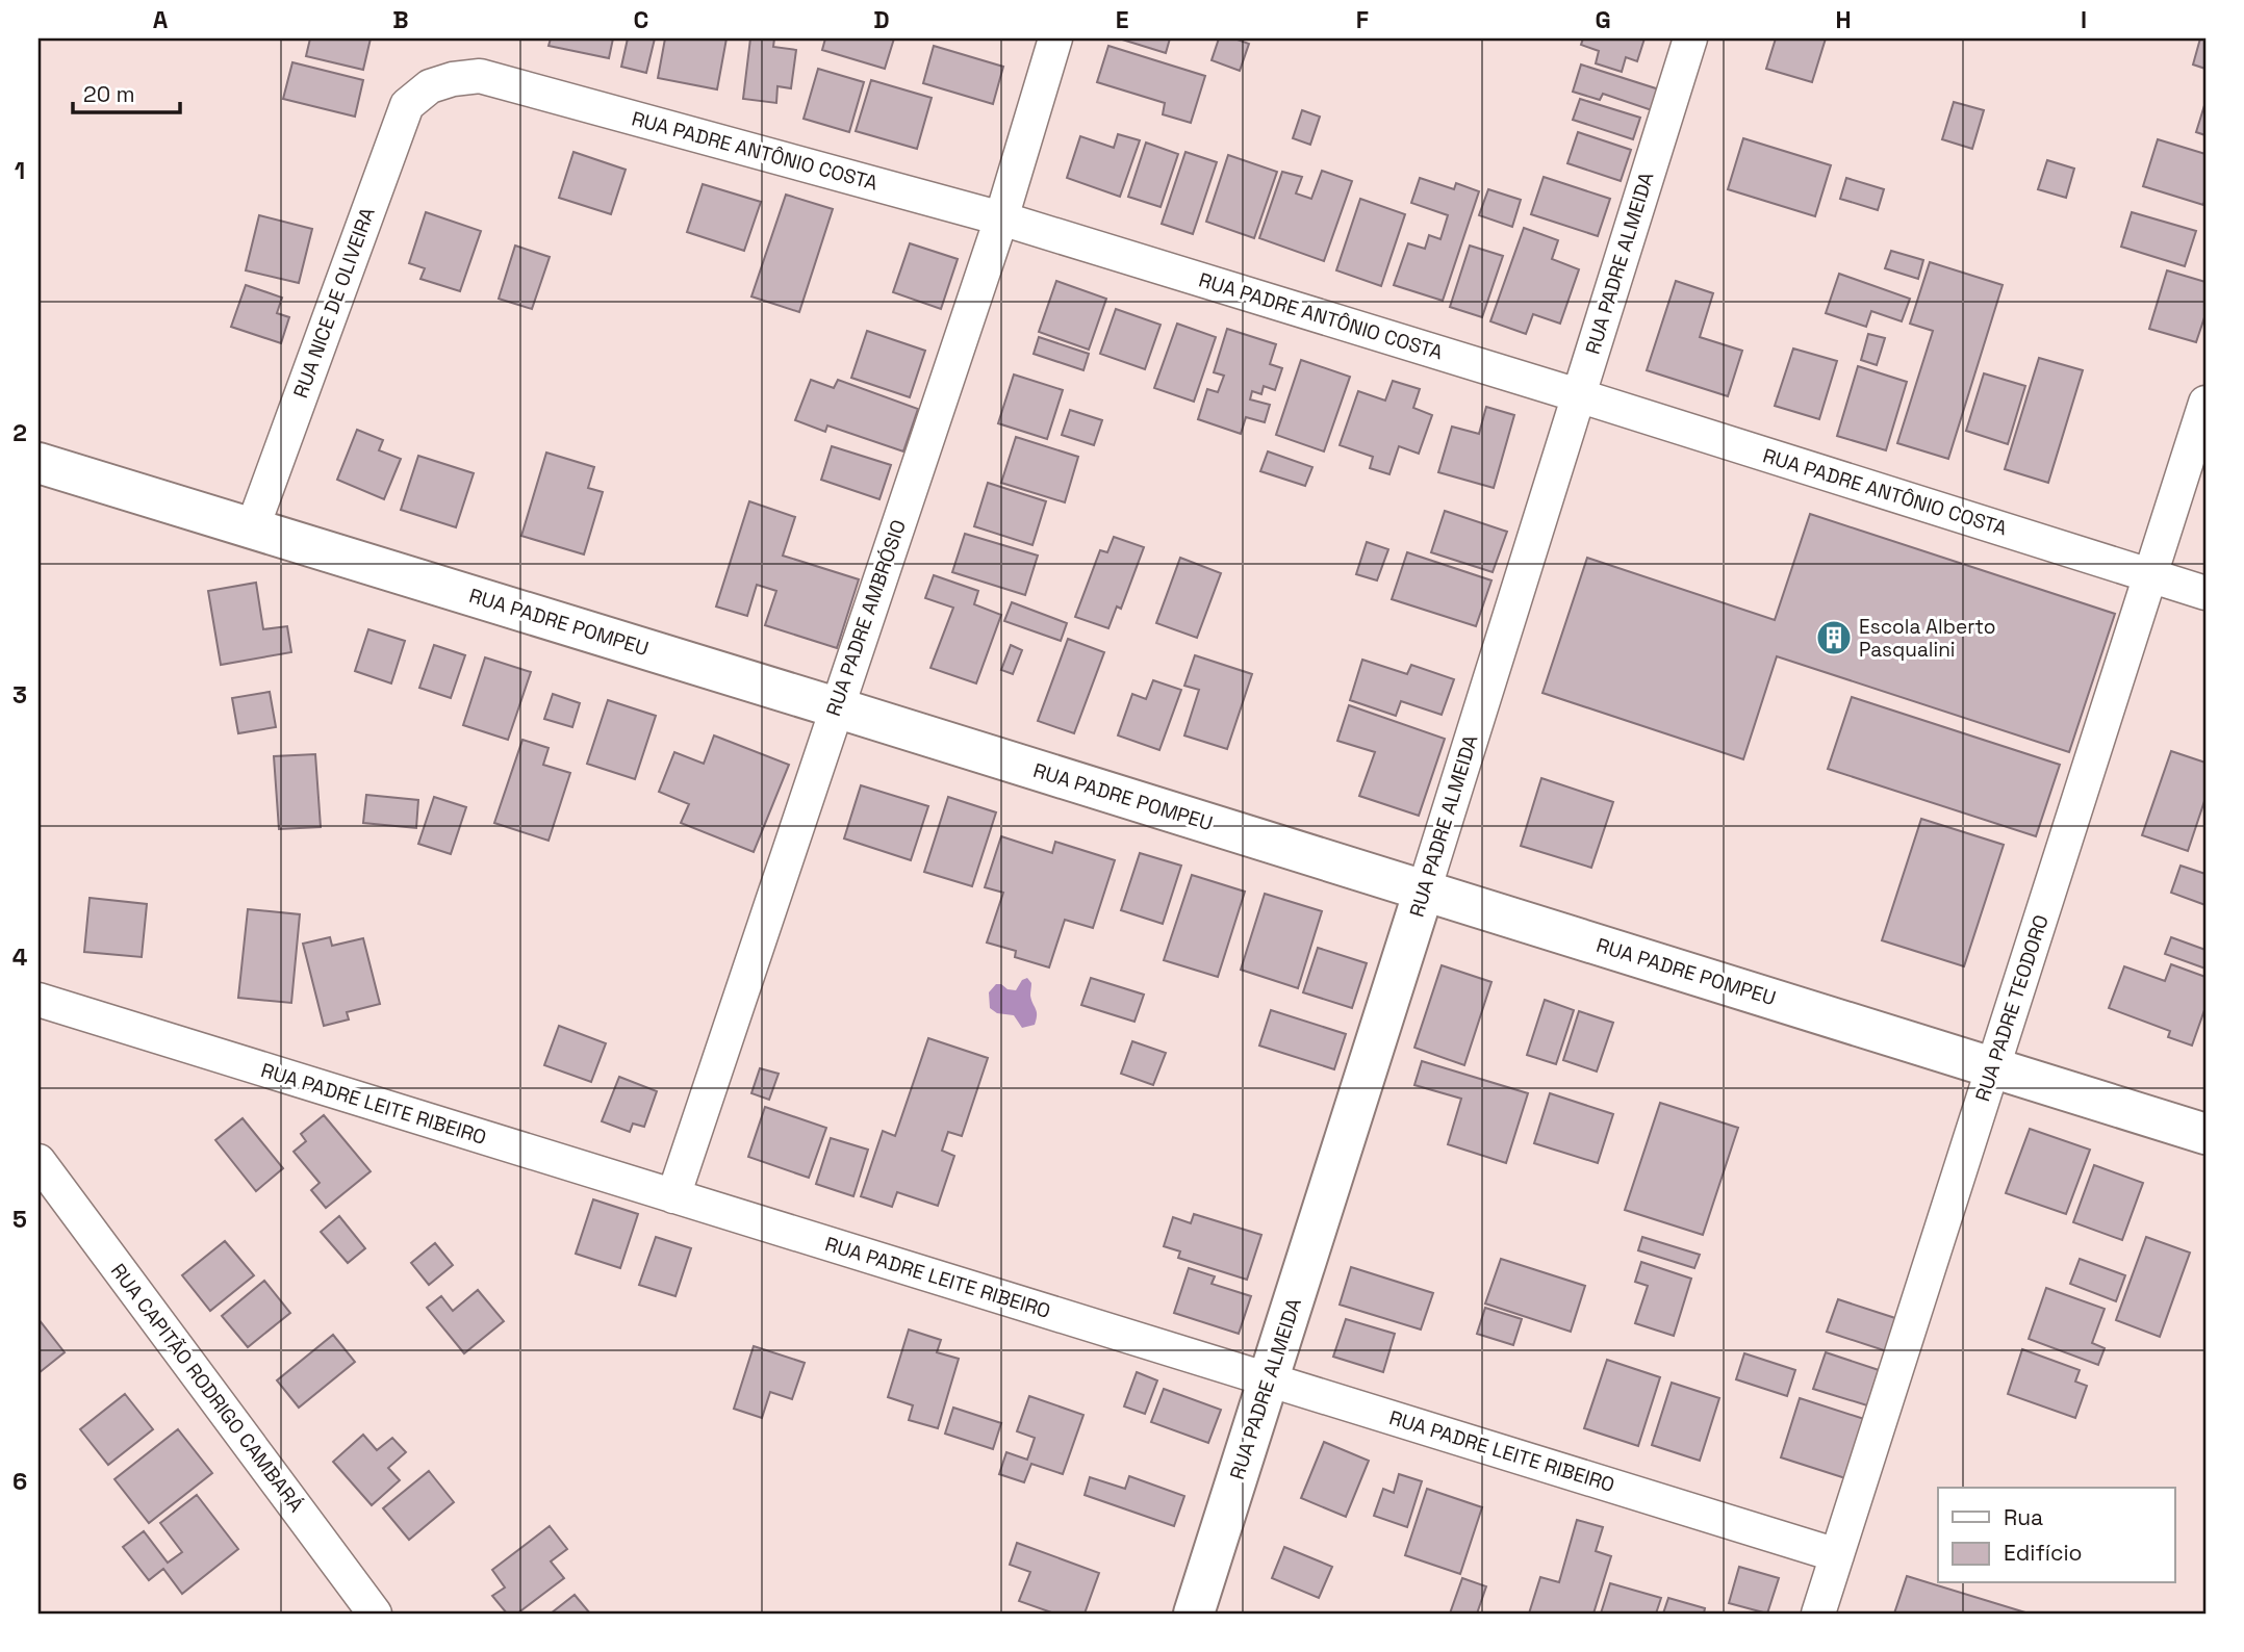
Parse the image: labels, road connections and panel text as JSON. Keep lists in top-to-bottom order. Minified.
{"streets":{"street":["RUA PADRE ANTÔNIO COSTA","RUA PADRE ALMEIDA","RUA NICE DE OLIVEIRA","RUA PADRE AMBRÓSIO","RUA PADRE POMPEU","RUA PADRE TEODORO","RUA PADRE LEITE RIBEIRO","RUA CAPITÃO RODRIGO CAMBARÁ"]},"crossings":[["RUA PADRE ANTÔNIO COSTA","RUA PADRE ALMEIDA"],["RUA PADRE ANTÔNIO COSTA","RUA NICE DE OLIVEIRA"],["RUA PADRE ANTÔNIO COSTA","RUA PADRE AMBRÓSIO"],["RUA PADRE ANTÔNIO COSTA","RUA PADRE TEODORO"],["RUA PADRE ALMEIDA","RUA PADRE POMPEU"],["RUA PADRE ALMEIDA","RUA PADRE LEITE RIBEIRO"],["RUA NICE DE OLIVEIRA","RUA PADRE POMPEU"],["RUA PADRE AMBRÓSIO","RUA PADRE POMPEU"],["RUA PADRE AMBRÓSIO","RUA PADRE LEITE RIBEIRO"],["RUA PADRE POMPEU","RUA PADRE TEODORO"],["RUA PADRE TEODORO","RUA PADRE LEITE RIBEIRO"]],"places":{"building":["Escola Alberto Pasqualini"]},"legend":["Rua","Edifício"],"scale_bar":"20 m","grid":{"columns":["A","B","C","D","E","F","G","H","I"],"rows":["1","2","3","4","5","6"]}}
